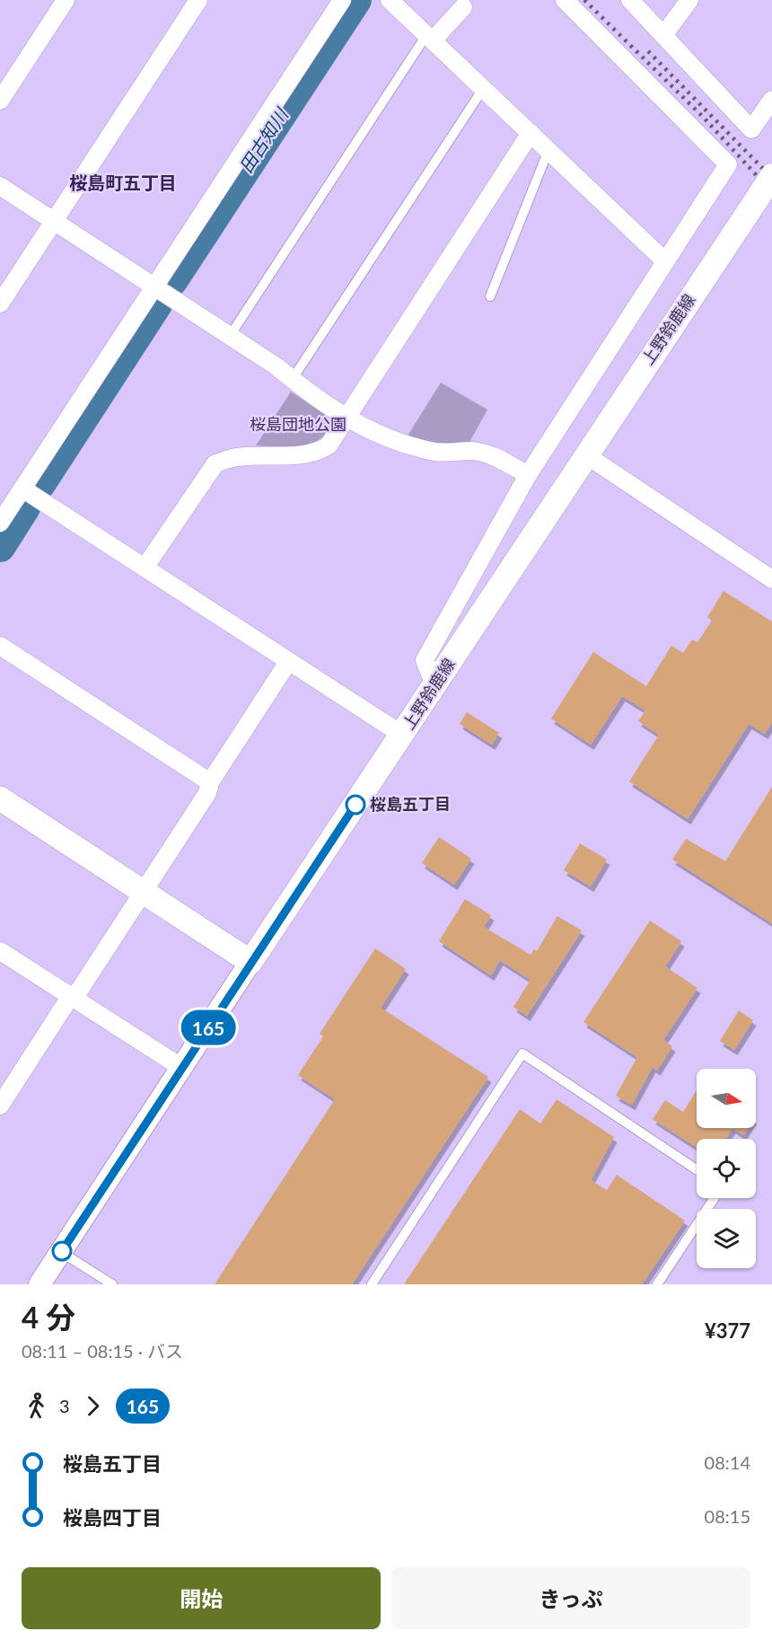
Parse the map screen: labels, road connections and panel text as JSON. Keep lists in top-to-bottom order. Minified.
{"streets":{"main road":["上野鈴鹿線"]},"districts":["桜島町五丁目"],"water":["田古知川"],"parks":["桜島団地公園"],"places":["桜島五丁目"],"lines":["bus line 165"],"north":"right","page":{"on_map":"165","heading":["4 分","08:11 – 08:15 · バス","¥377"],"legs":["3","165"],"list":[{"name":"桜島五丁目","value":"08:14"},{"name":"桜島四丁目","value":"08:15"}],"buttons":["開始","きっぷ"]}}
